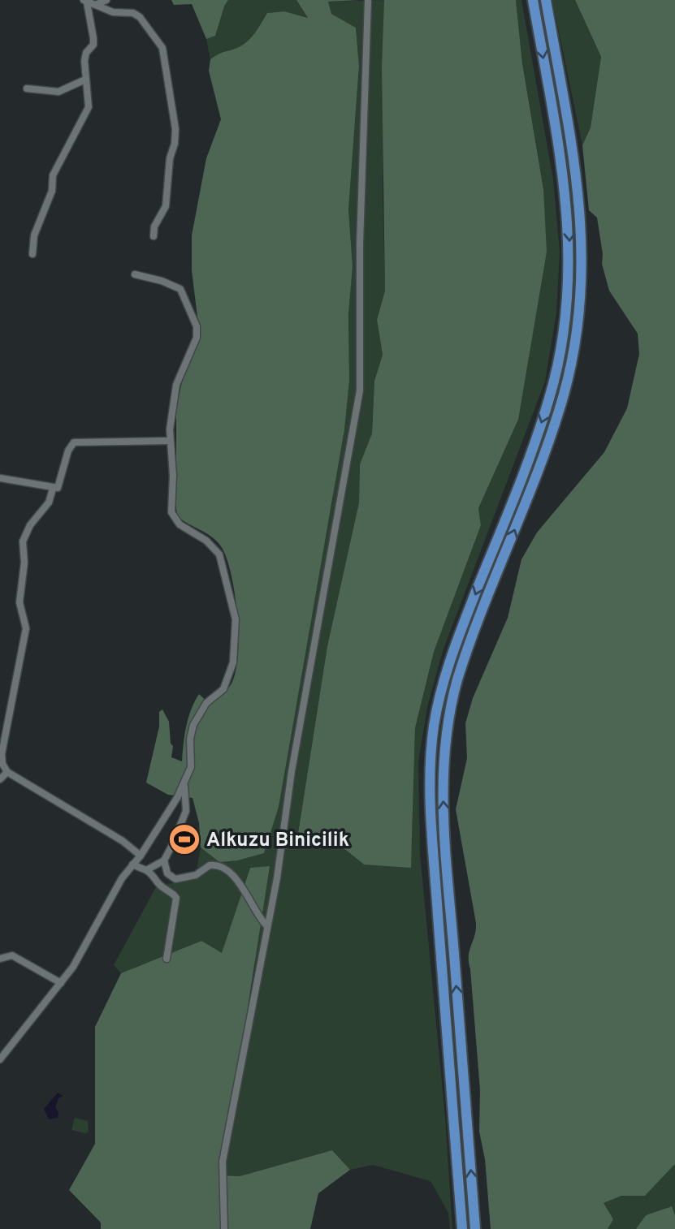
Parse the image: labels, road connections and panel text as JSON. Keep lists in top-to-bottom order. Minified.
{"places":{"sports":["Alkuzu Binicilik"]}}
